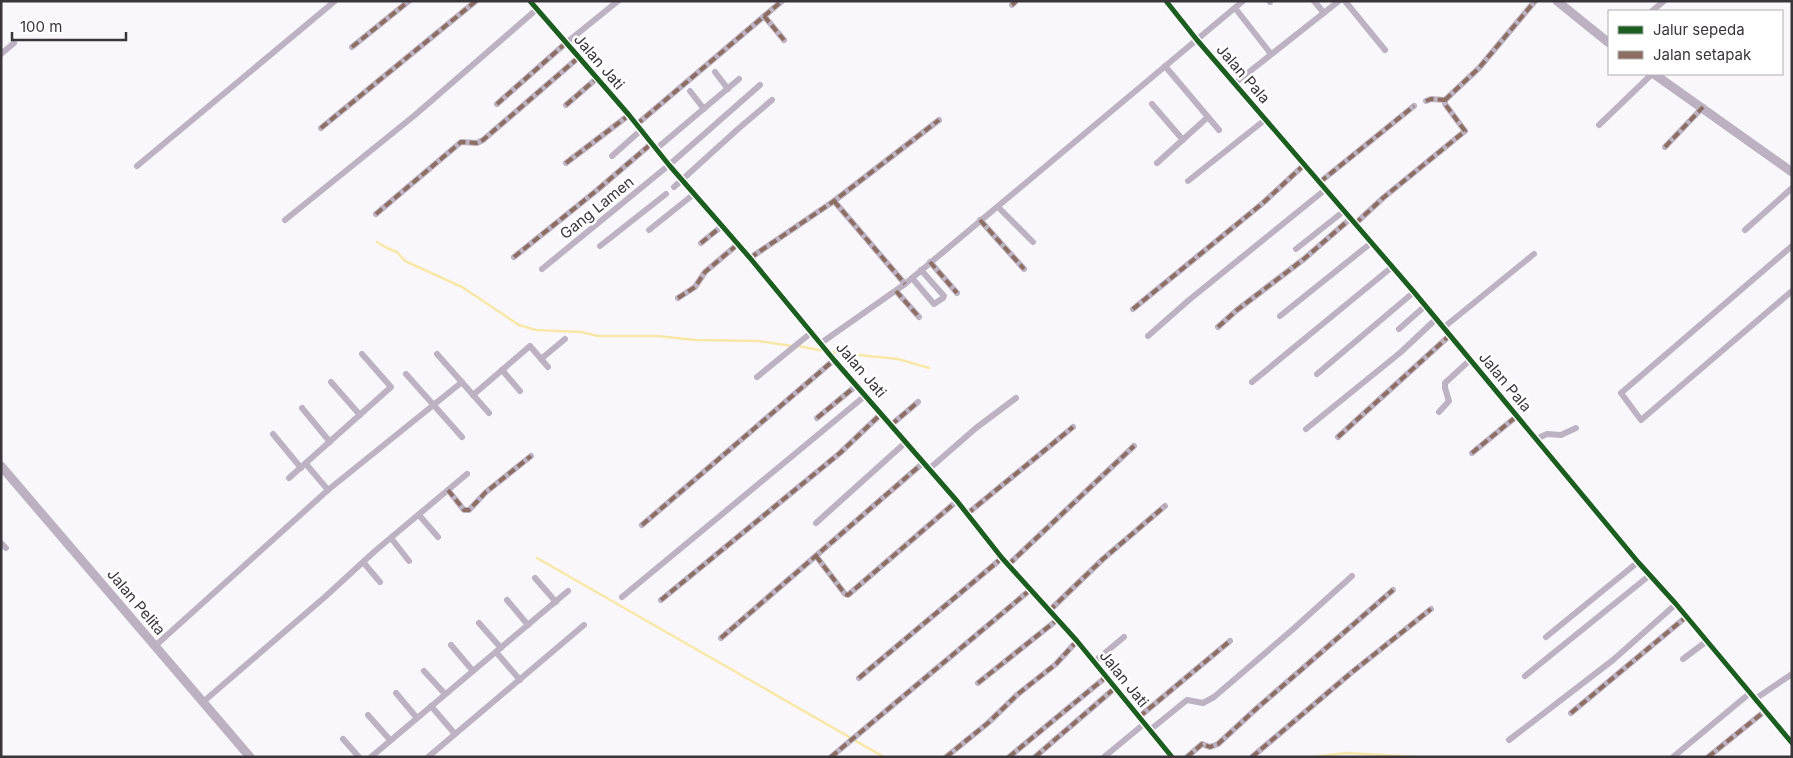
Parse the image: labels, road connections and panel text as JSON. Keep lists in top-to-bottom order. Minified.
{"streets":{"street":["Jalan Jati","Jalan Pala","Gang Lamen","Jalan Pelita"]},"crossings":[["Jalan Jati","Gang Lamen"]],"legend":["Jalur sepeda","Jalan setapak"],"scale_bar":"100 m"}
